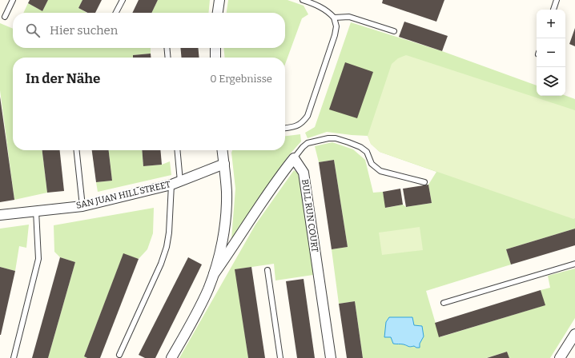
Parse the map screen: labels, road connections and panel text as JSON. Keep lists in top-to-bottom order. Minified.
{"streets":{"street":["SAN JUAN HILL STREET","BULL RUN COURT"]},"page":{"map_buttons":["+","−"],"search":"Hier suchen","heading":["In der Nähe","0 Ergebnisse"]}}
